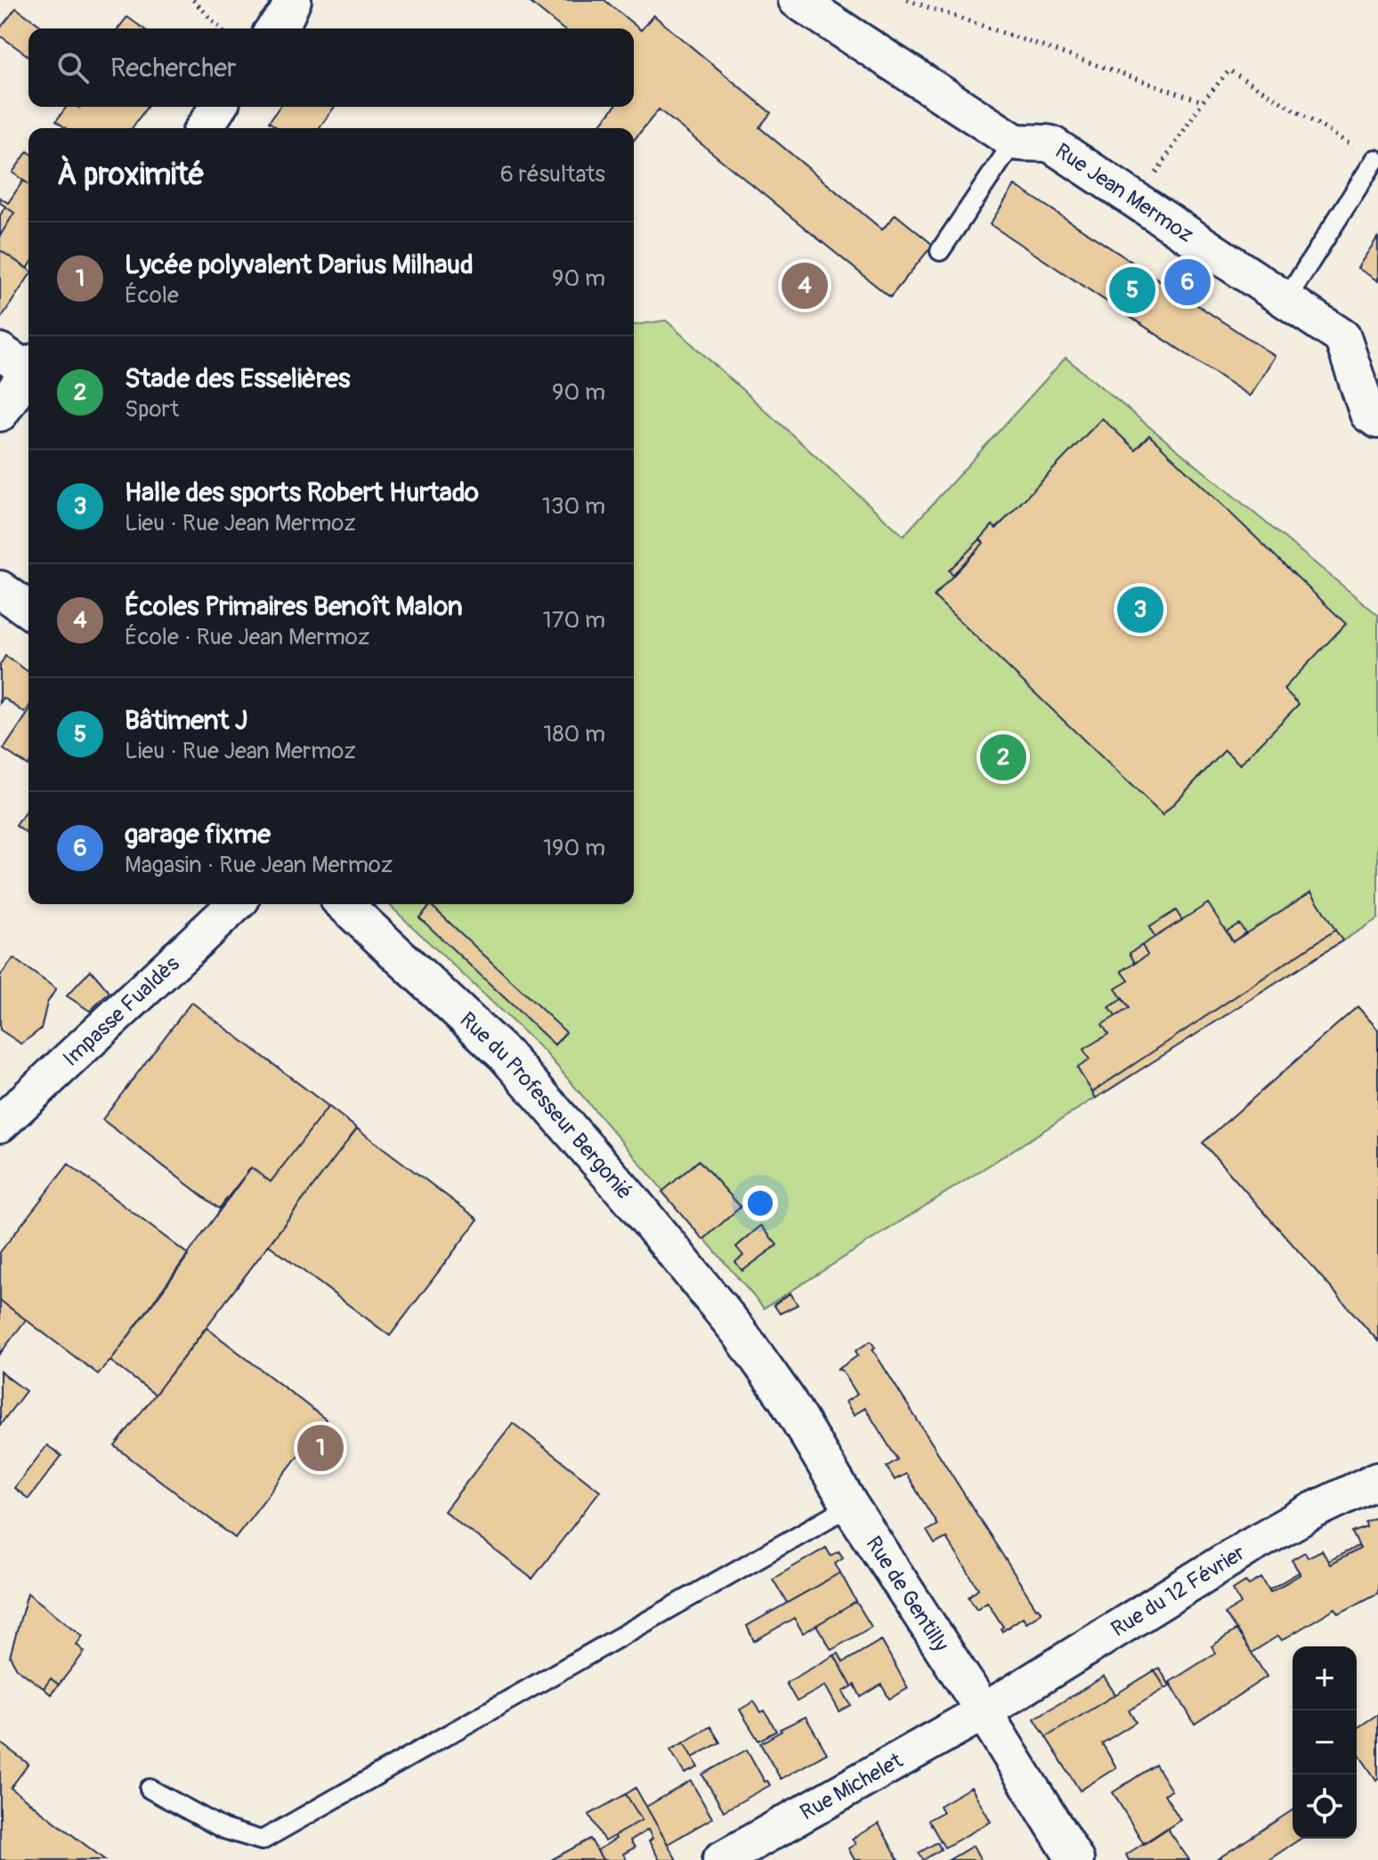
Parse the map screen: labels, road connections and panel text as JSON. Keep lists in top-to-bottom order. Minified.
{"streets":{"street":["Rue Jean Mermoz","Impasse Fualdès","Rue du Professeur Bergonié","Rue du 12 Février","Rue de Gentilly","Rue Michelet"]},"crossings":[["Rue du Professeur Bergonié","Rue de Gentilly"],["Rue du 12 Février","Rue de Gentilly"],["Rue du 12 Février","Rue Michelet"],["Rue de Gentilly","Rue Michelet"]],"page":{"search":"Rechercher","heading":["À proximité","6 résultats"],"list":[{"mark":"1","name":"Lycée polyvalent Darius Milhaud","note":"École","value":"90 m"},{"mark":"2","name":"Stade des Esselières","note":"Sport","value":"90 m"},{"mark":"3","name":"Halle des sports Robert Hurtado","note":"Lieu · Rue Jean Mermoz","value":"130 m"},{"mark":"4","name":"Écoles Primaires Benoît Malon","note":"École · Rue Jean Mermoz","value":"170 m"},{"mark":"5","name":"Bâtiment J","note":"Lieu · Rue Jean Mermoz","value":"180 m"},{"mark":"6","name":"garage fixme","note":"Magasin · Rue Jean Mermoz","value":"190 m"}],"pins":["6","4","5","3","2","1"],"map_buttons":["+","−"]}}
